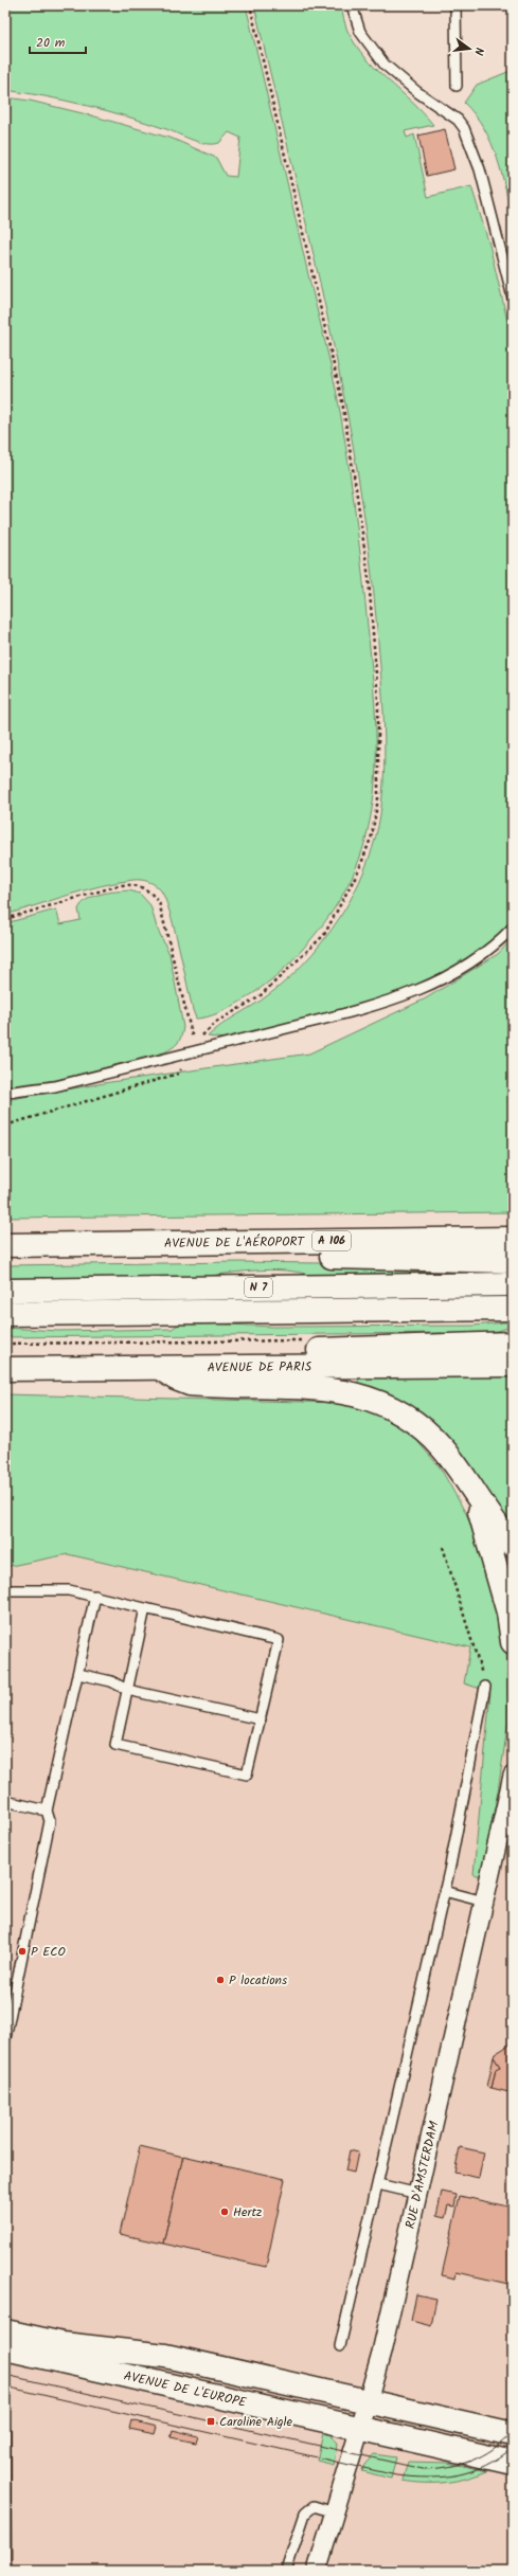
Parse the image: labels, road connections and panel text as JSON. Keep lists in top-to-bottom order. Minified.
{"streets":{"main road":["A 106","AVENUE DE L'AÉROPORT","N 7","AVENUE DE PARIS","AVENUE DE L'EUROPE"],"street":["RUE D'AMSTERDAM"]},"crossings":[["RUE D'AMSTERDAM","AVENUE DE L'EUROPE"]],"places":{"other":["P ECO","P locations","Hertz"],"transit":["Caroline Aigle"]},"scale_bar":"20 m","north":"right"}
